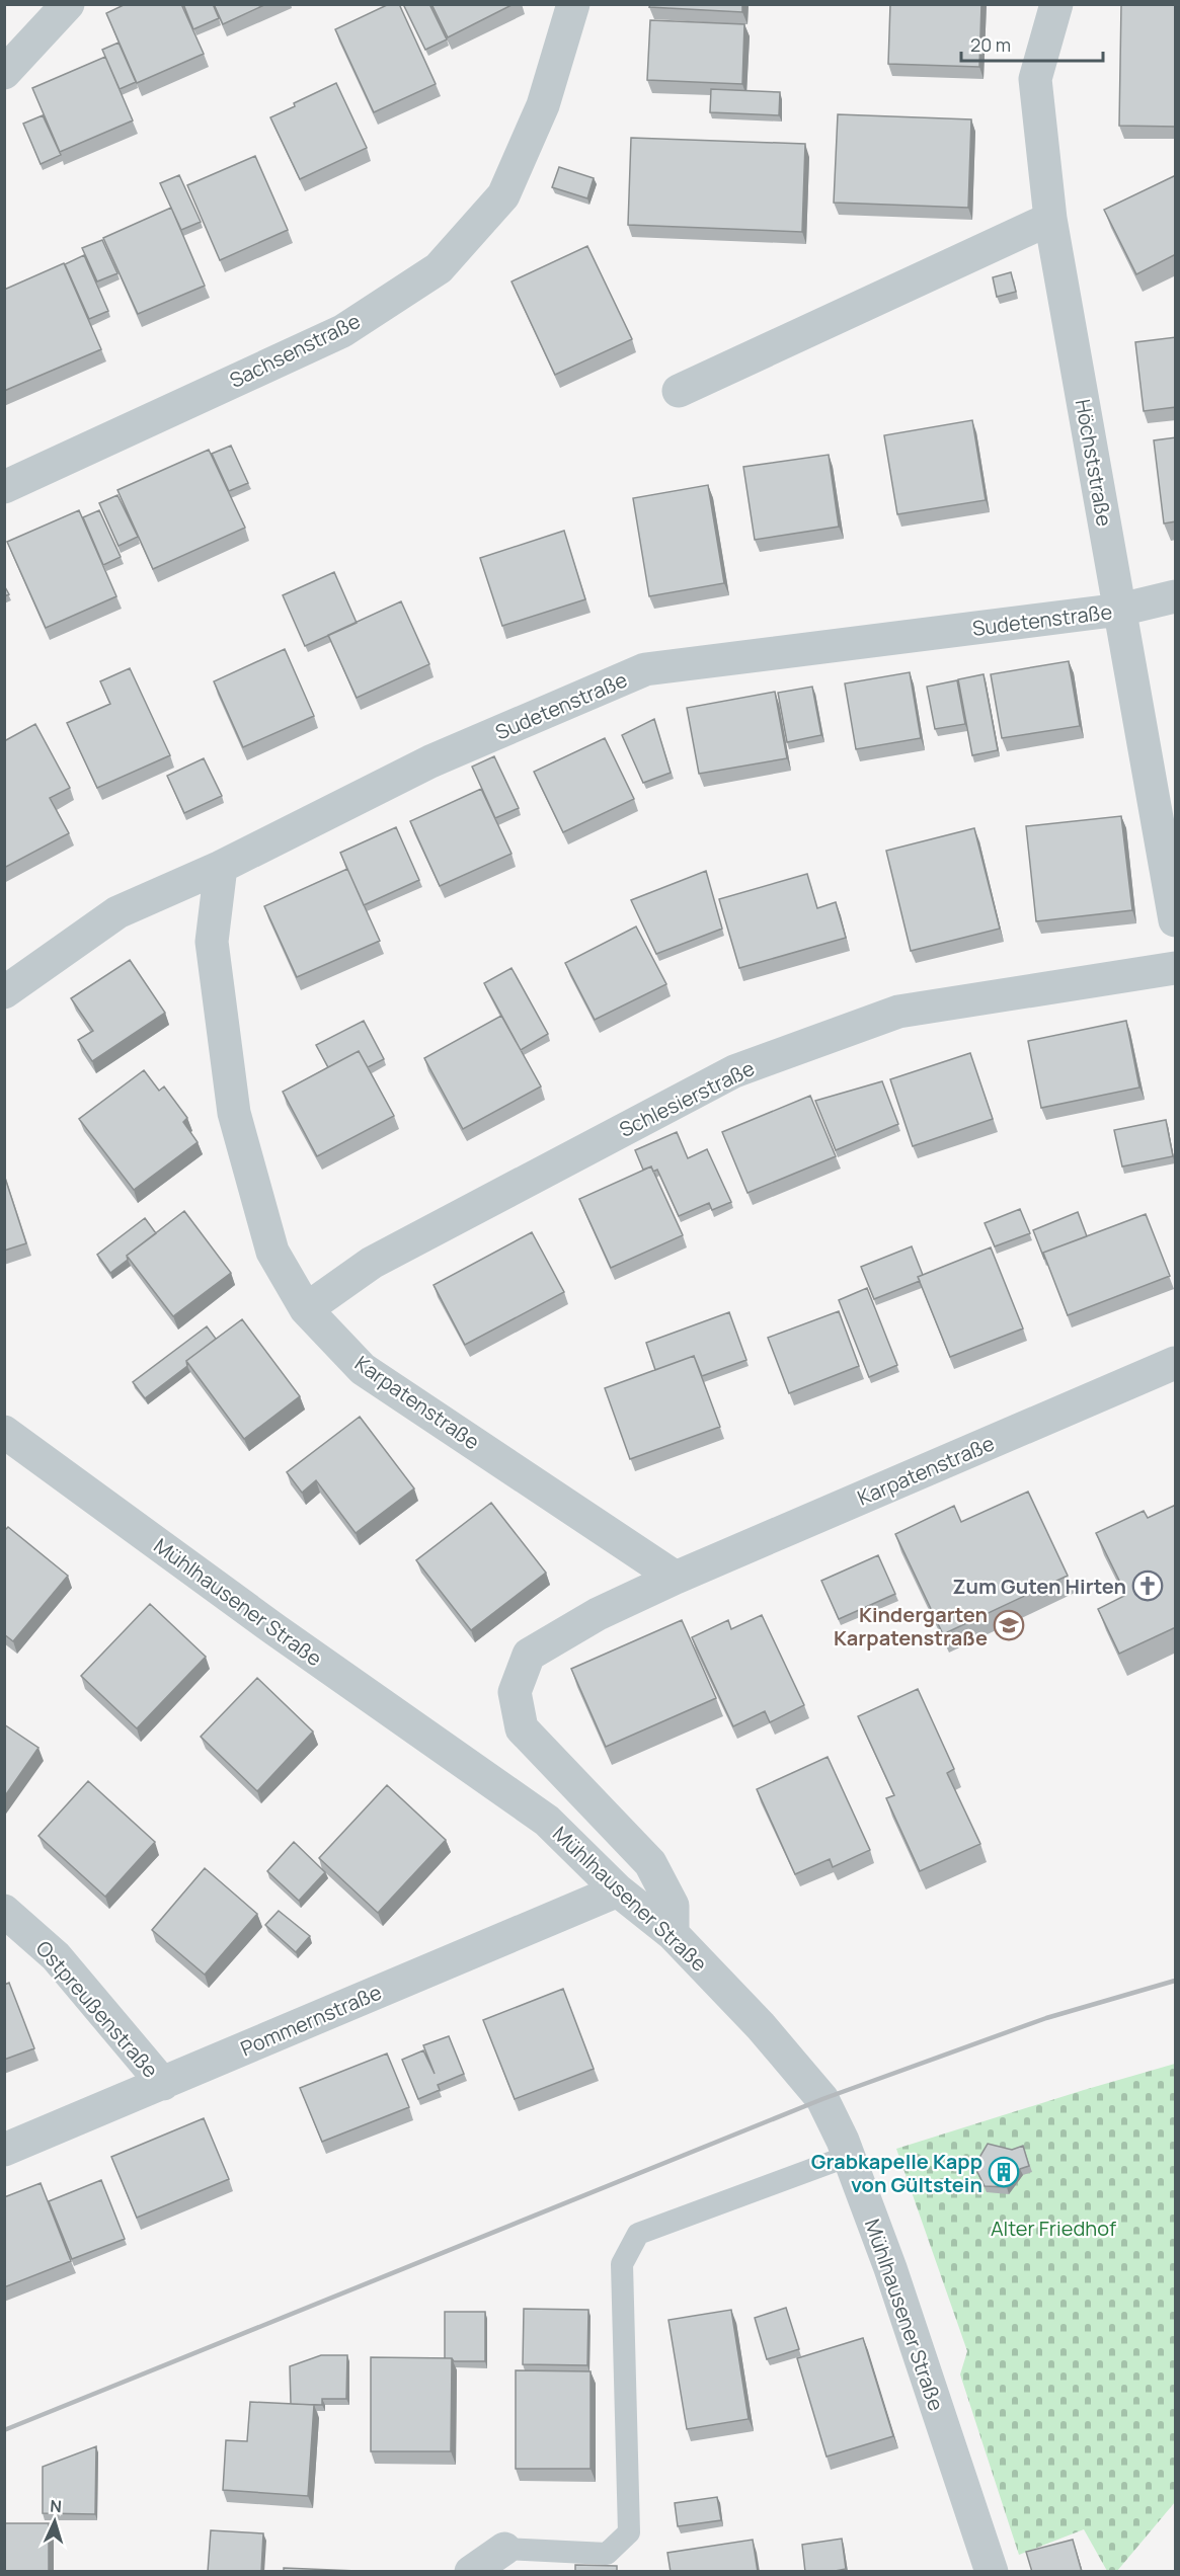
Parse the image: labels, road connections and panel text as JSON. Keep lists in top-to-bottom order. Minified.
{"streets":{"street":["Sachsenstraße","Höchststraße","Sudetenstraße","Schlesierstraße","Karpatenstraße","Mühlhausener Straße","Ostpreußenstraße","Pommernstraße"]},"crossings":[["Höchststraße","Sudetenstraße"],["Sudetenstraße","Karpatenstraße"],["Schlesierstraße","Karpatenstraße"],["Karpatenstraße","Mühlhausener Straße"],["Mühlhausener Straße","Pommernstraße"],["Ostpreußenstraße","Pommernstraße"]],"parks":["Alter Friedhof"],"places":{"church":["Zum Guten Hirten"],"school or university":["Kindergarten Karpatenstraße"],"building":["Grabkapelle Kapp von Gültstein"]},"scale_bar":"20 m","north":"top"}
